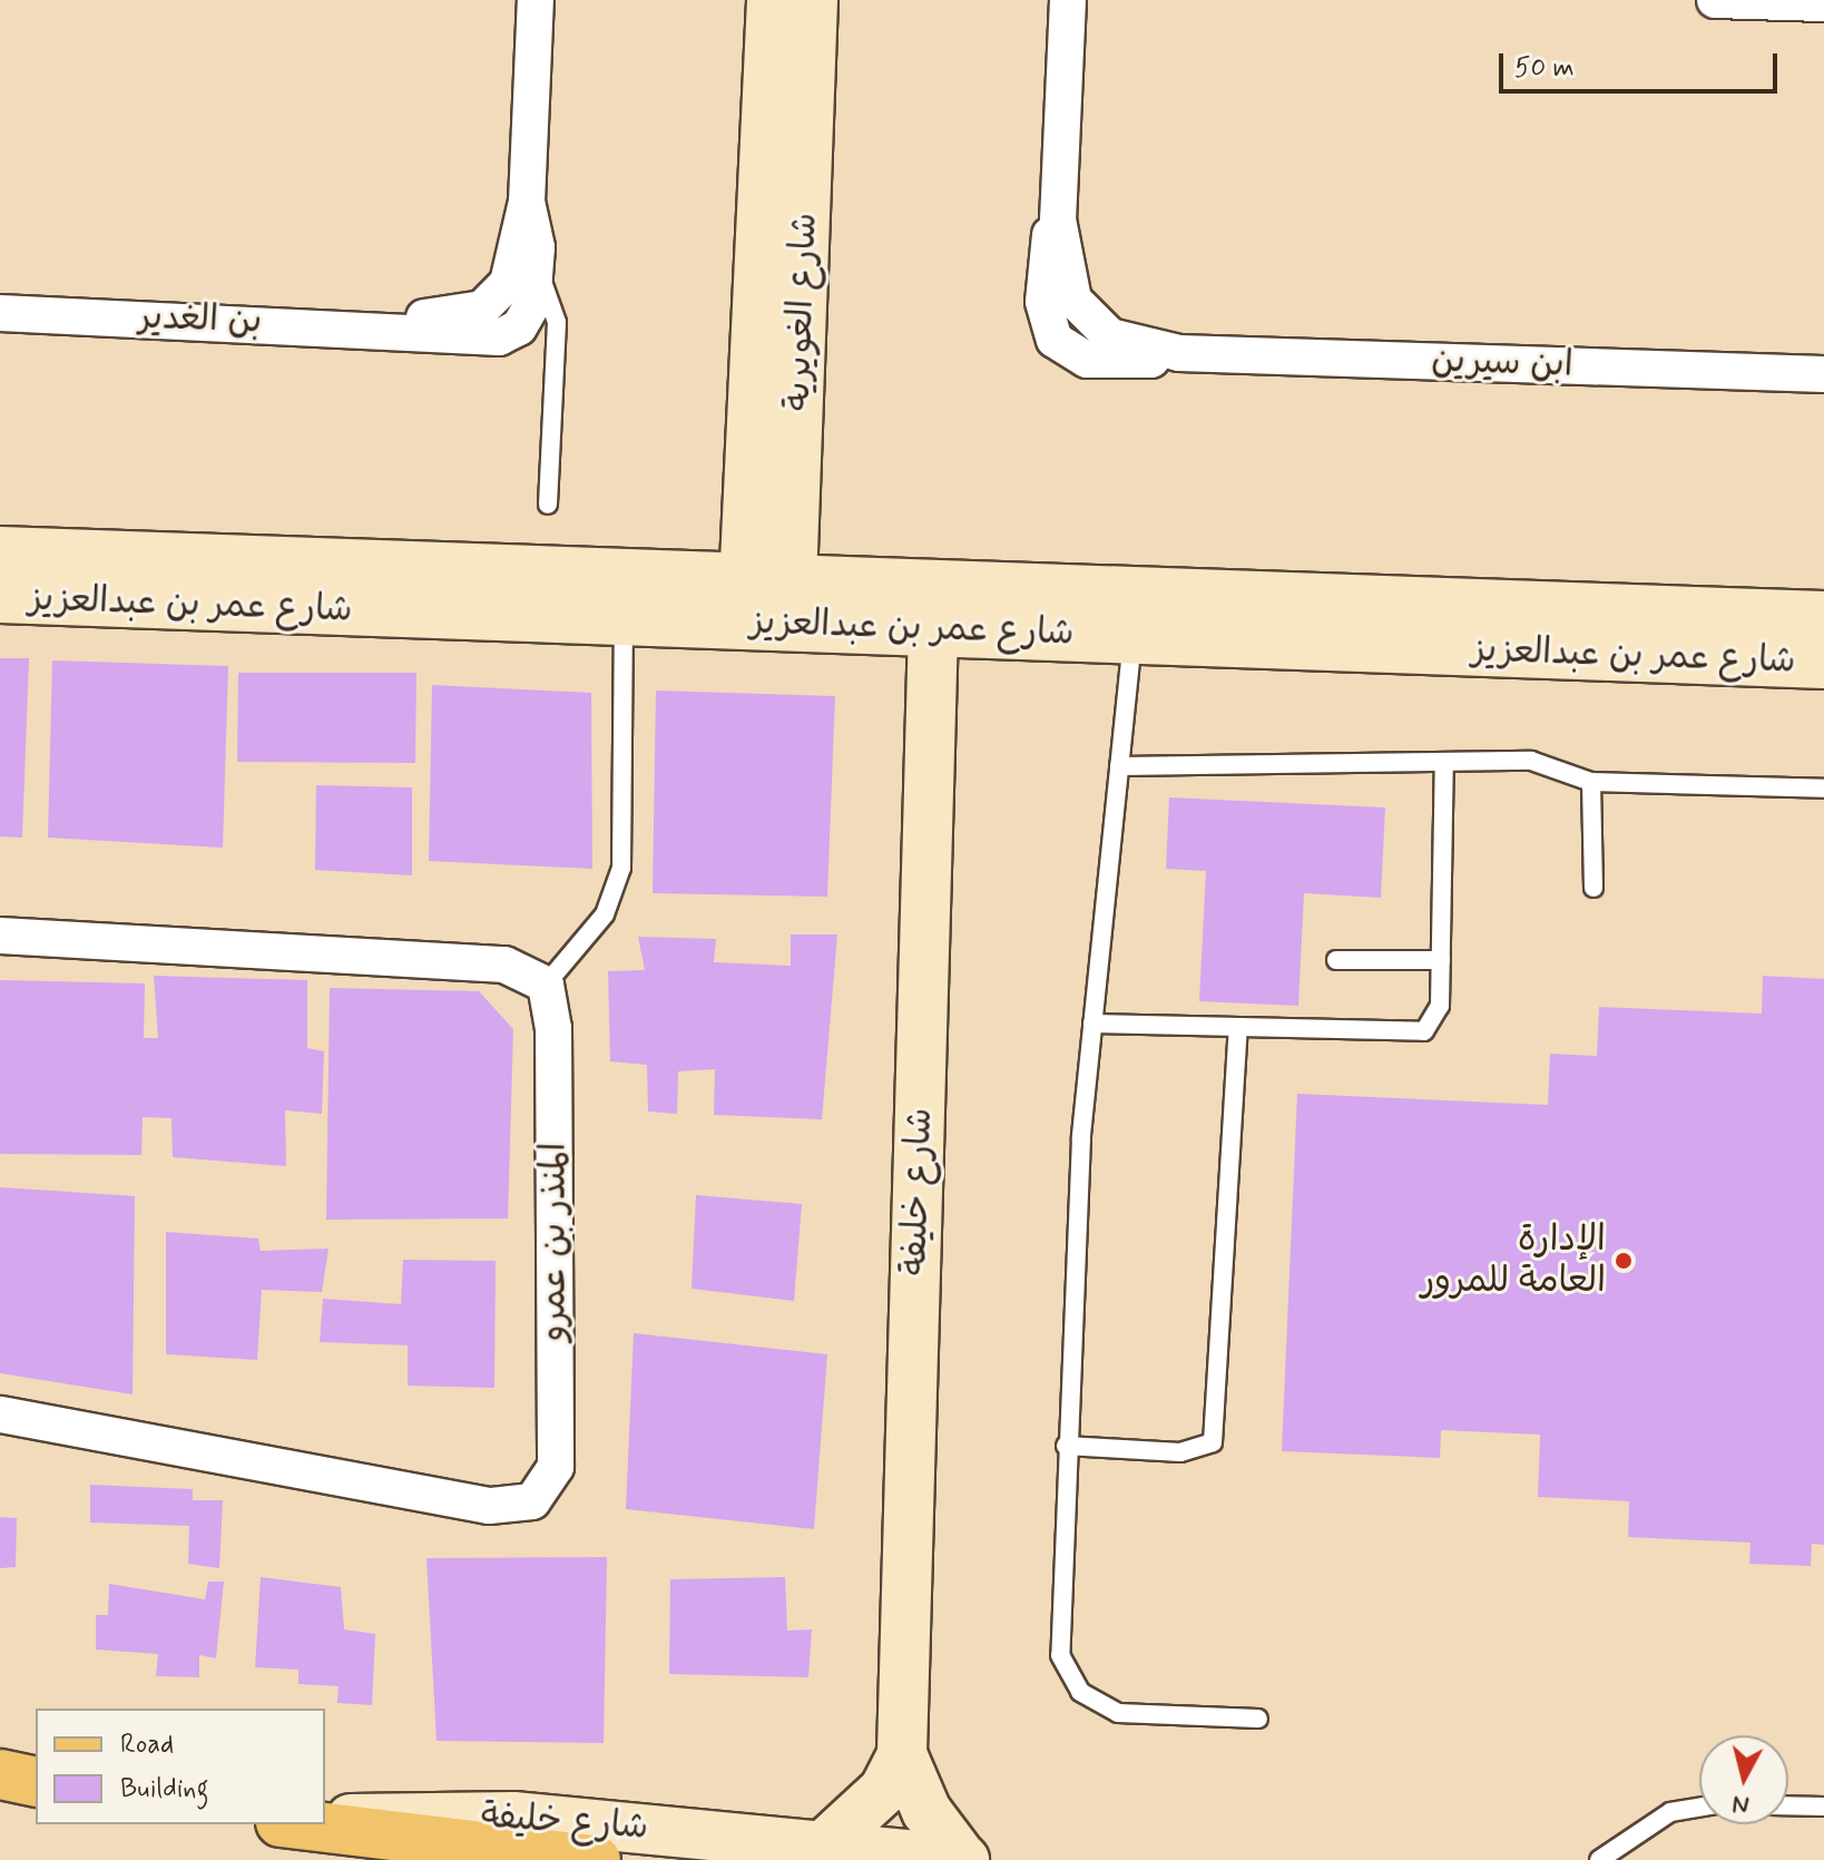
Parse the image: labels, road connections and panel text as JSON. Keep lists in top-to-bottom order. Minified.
{"streets":{"main road":["شارع خليفة"],"street":["شارع الغويرية","بن الغدير","ابن سيرين","شارع عمر بن عبدالعزيز","المنذر بن عمرو"]},"crossings":[["شارع الغويرية","شارع عمر بن عبدالعزيز"],["شارع عمر بن عبدالعزيز","شارع خليفة"]],"places":["الإدارة العامة للمرور"],"legend":["Road","Building"],"scale_bar":"50 m","north":"bottom"}
